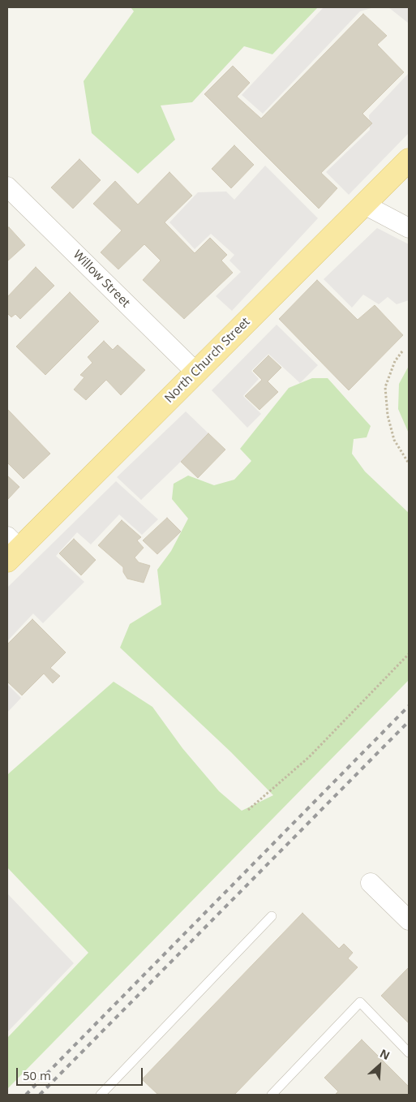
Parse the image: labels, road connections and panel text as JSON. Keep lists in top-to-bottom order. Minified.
{"streets":{"main road":["North Church Street"],"street":["Willow Street"]},"crossings":[["Willow Street","North Church Street"]],"scale_bar":"50 m","north":"top right"}
